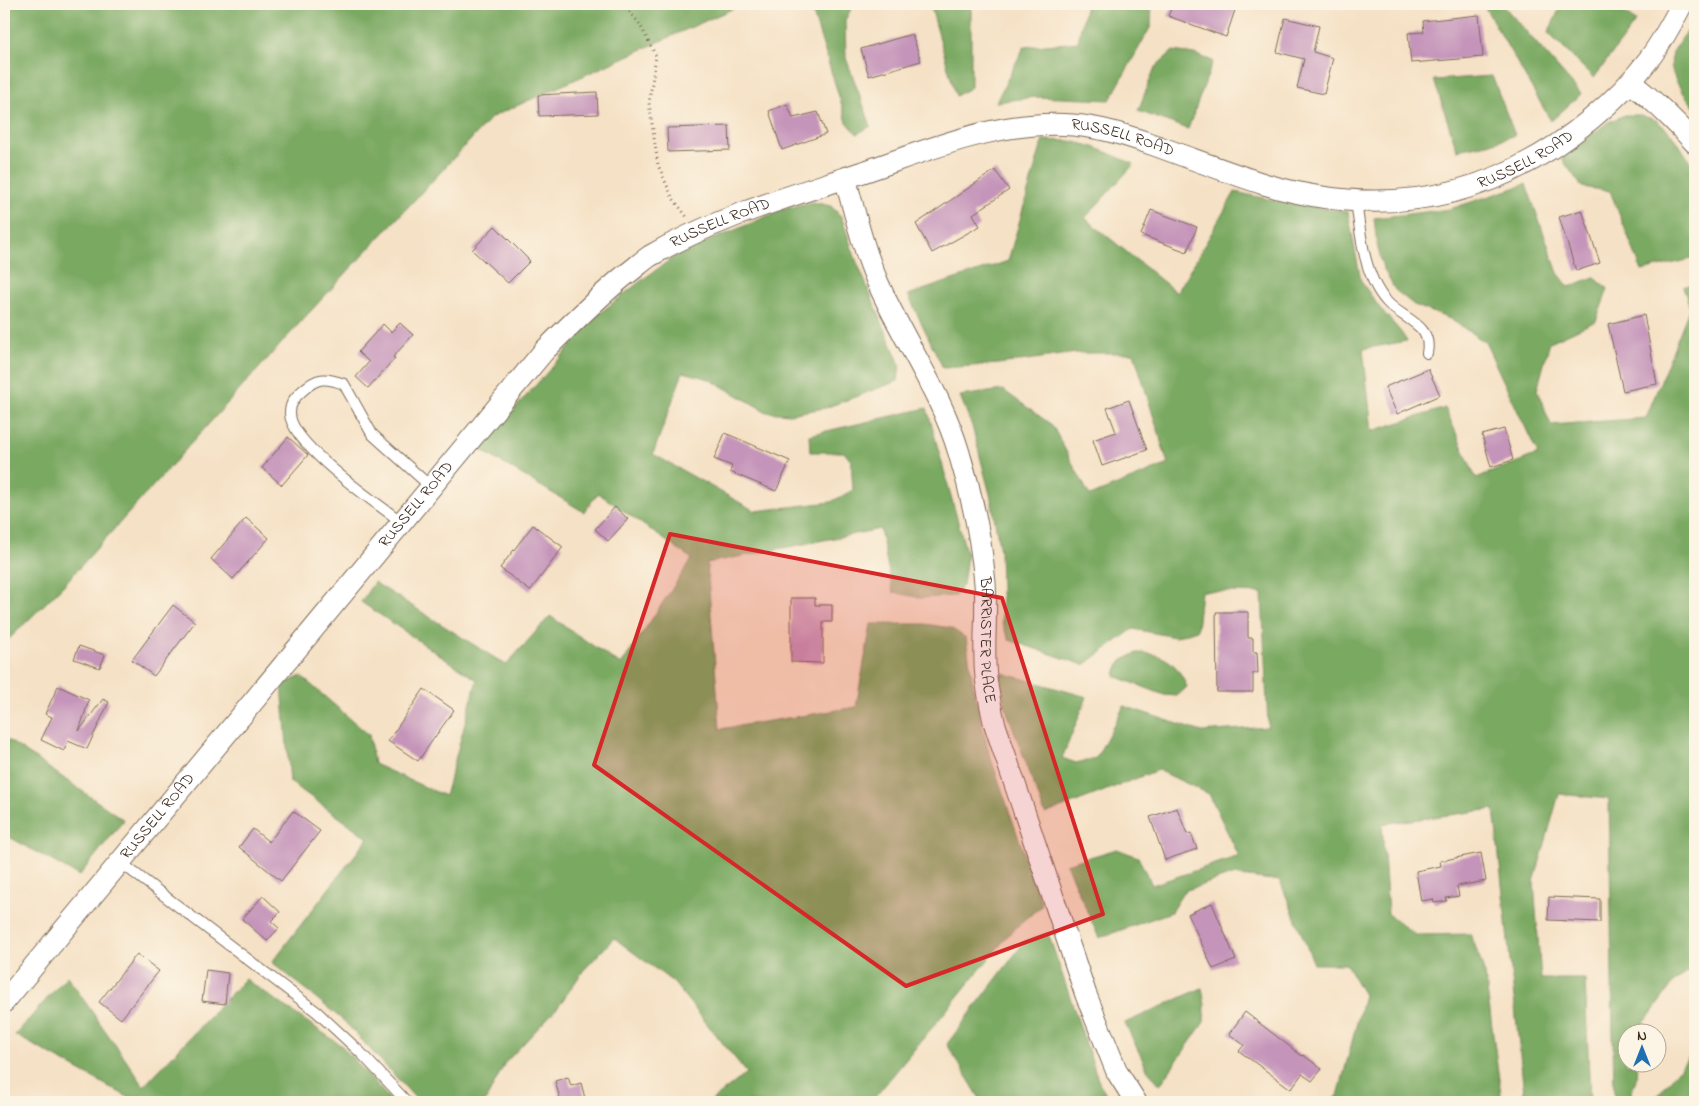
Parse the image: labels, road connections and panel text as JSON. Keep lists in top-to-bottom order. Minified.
{"streets":{"street":["RUSSELL ROAD","BARRISTER PLACE"]},"crossings":[["RUSSELL ROAD","BARRISTER PLACE"]],"north":"top"}
